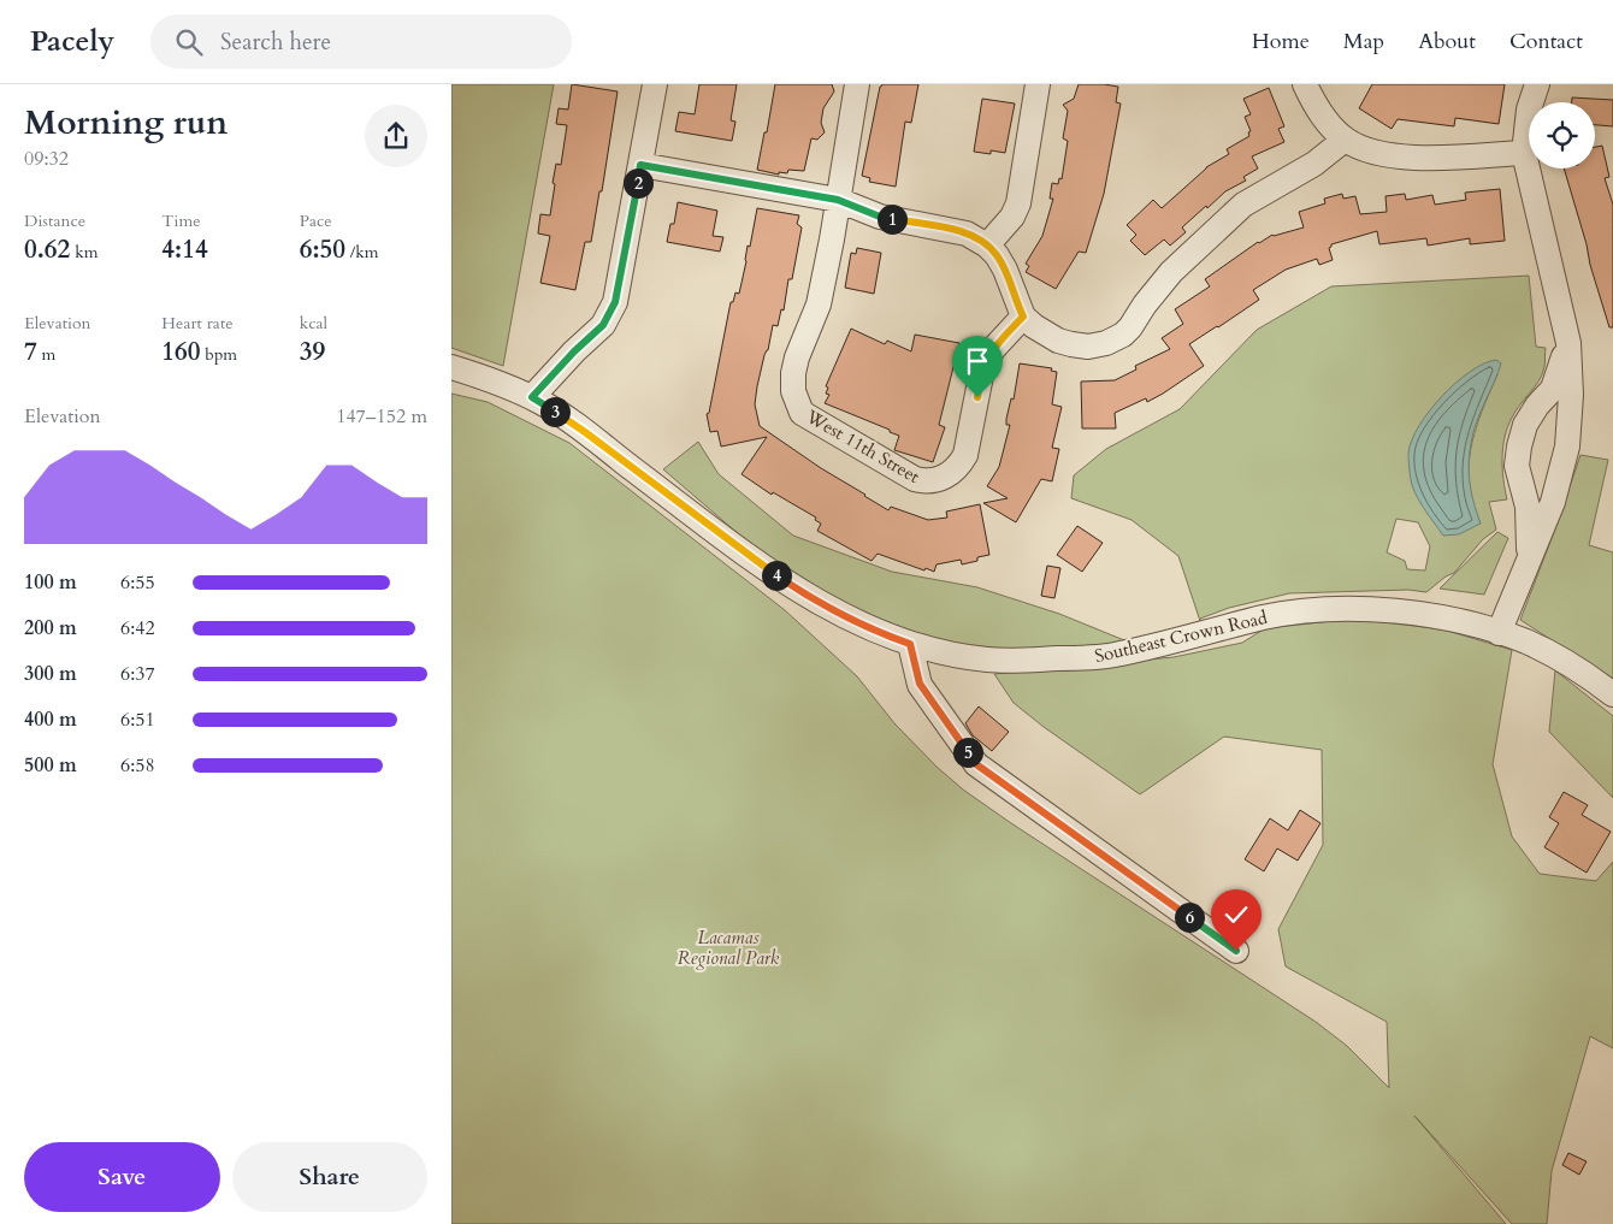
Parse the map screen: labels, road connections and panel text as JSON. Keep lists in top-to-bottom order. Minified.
{"streets":{"street":["West 11th Street","Southeast Crown Road"]},"parks":["Lacamas Regional Park"],"page":{"header":"Pacely","search":"Search here","nav":["Home","Map","About","Contact"],"heading":["Morning run","09:32"],"pins":["2","1","3","4","5","6"],"stats":[["Distance","0.62 km"],["Time","4:14"],["Pace","6:50 /km"],["Elevation","7 m"],["Heart rate","160 bpm"],["kcal","39"]],"chart":["Elevation","147–152 m"],"list":[{"name":"100 m","note":"6:55"},{"name":"200 m","note":"6:42"},{"name":"300 m","note":"6:37"},{"name":"400 m","note":"6:51"},{"name":"500 m","note":"6:58"}],"buttons":["Save","Share"]}}
